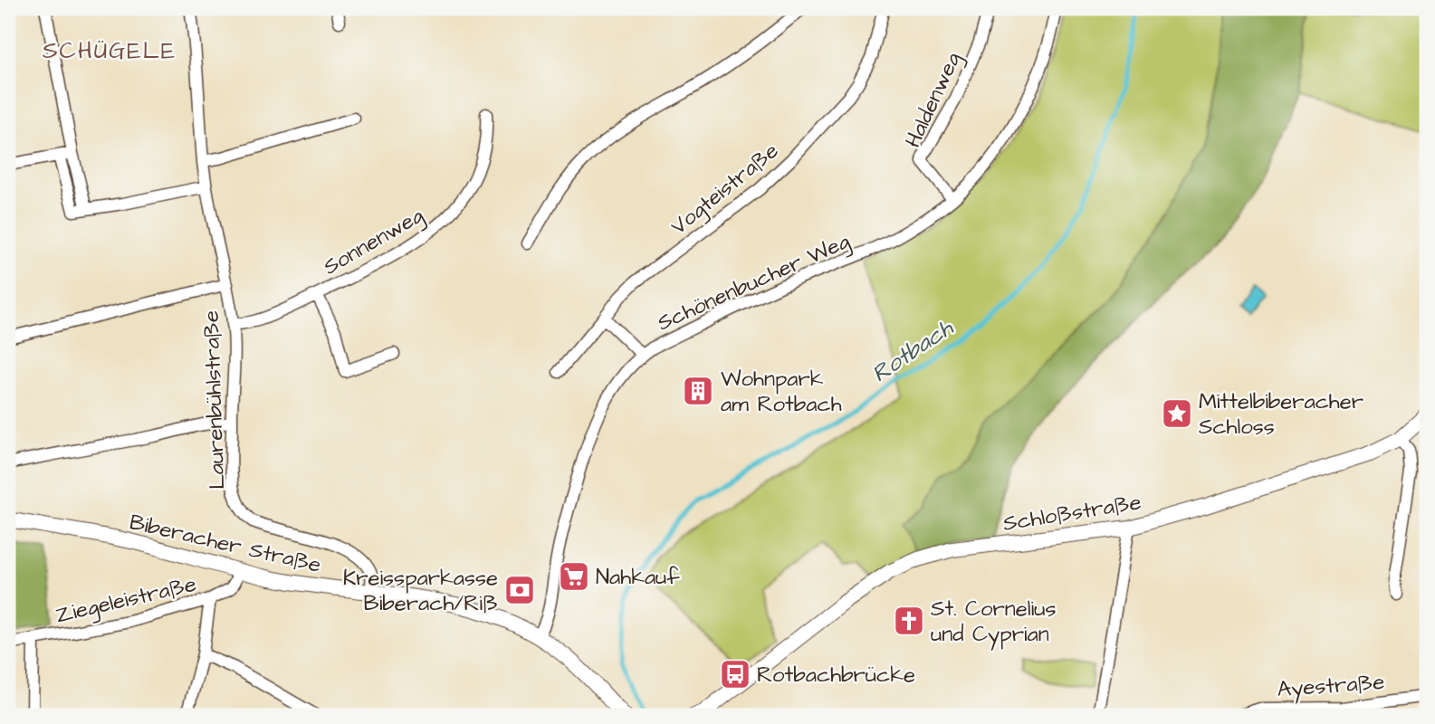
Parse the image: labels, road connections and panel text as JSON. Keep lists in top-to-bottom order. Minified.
{"streets":{"street":["Haldenweg","Vogteistraße","Sonnenweg","Schönenbucher Weg","Laurenbühlstraße","Schloßstraße","Biberacher Straße","Ziegeleistraße","Ayestraße"]},"crossings":[["Haldenweg","Schönenbucher Weg"],["Sonnenweg","Laurenbühlstraße"],["Schönenbucher Weg","Biberacher Straße"],["Laurenbühlstraße","Biberacher Straße"],["Biberacher Straße","Ziegeleistraße"]],"districts":["SCHÜGELE"],"water":["Rotbach"],"places":{"building":["Wohnpark am Rotbach"],"place":["Mittelbiberacher Schloss"],"supermarket":["Nahkauf"],"bank":["Kreissparkasse Biberach/Riß"],"church":["St. Cornelius und Cyprian"],"bus stop":["Rotbachbrücke"]}}
